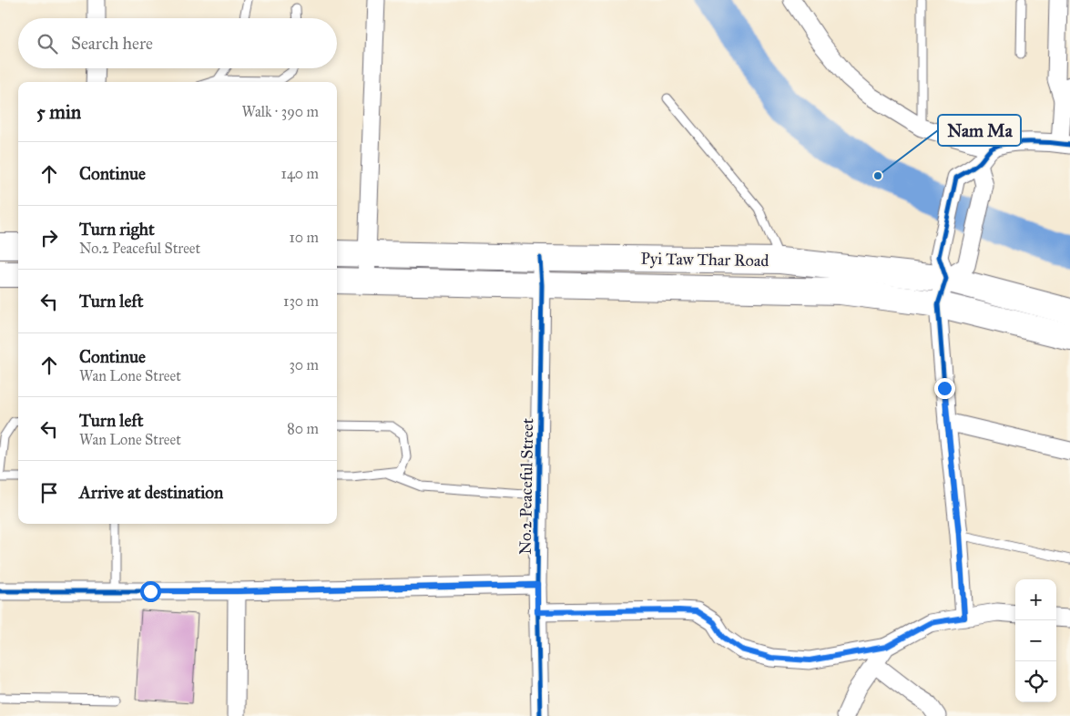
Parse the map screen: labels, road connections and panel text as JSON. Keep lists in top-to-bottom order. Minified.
{"streets":{"highway":["Pyi Taw Thar Road"],"street":["No.2 Peaceful Street"]},"crossings":[["Pyi Taw Thar Road","No.2 Peaceful Street"]],"places":["Nam Ma"],"page":{"search":"Search here","heading":["5 min","Walk · 390 m"],"list":[["Continue","140 m"],["Turn right","No.2 Peaceful Street","10 m"],["Turn left","130 m"],["Continue","Wan Lone Street","30 m"],["Turn left","Wan Lone Street","80 m"],"Arrive at destination"],"map_buttons":["+","−"]}}
